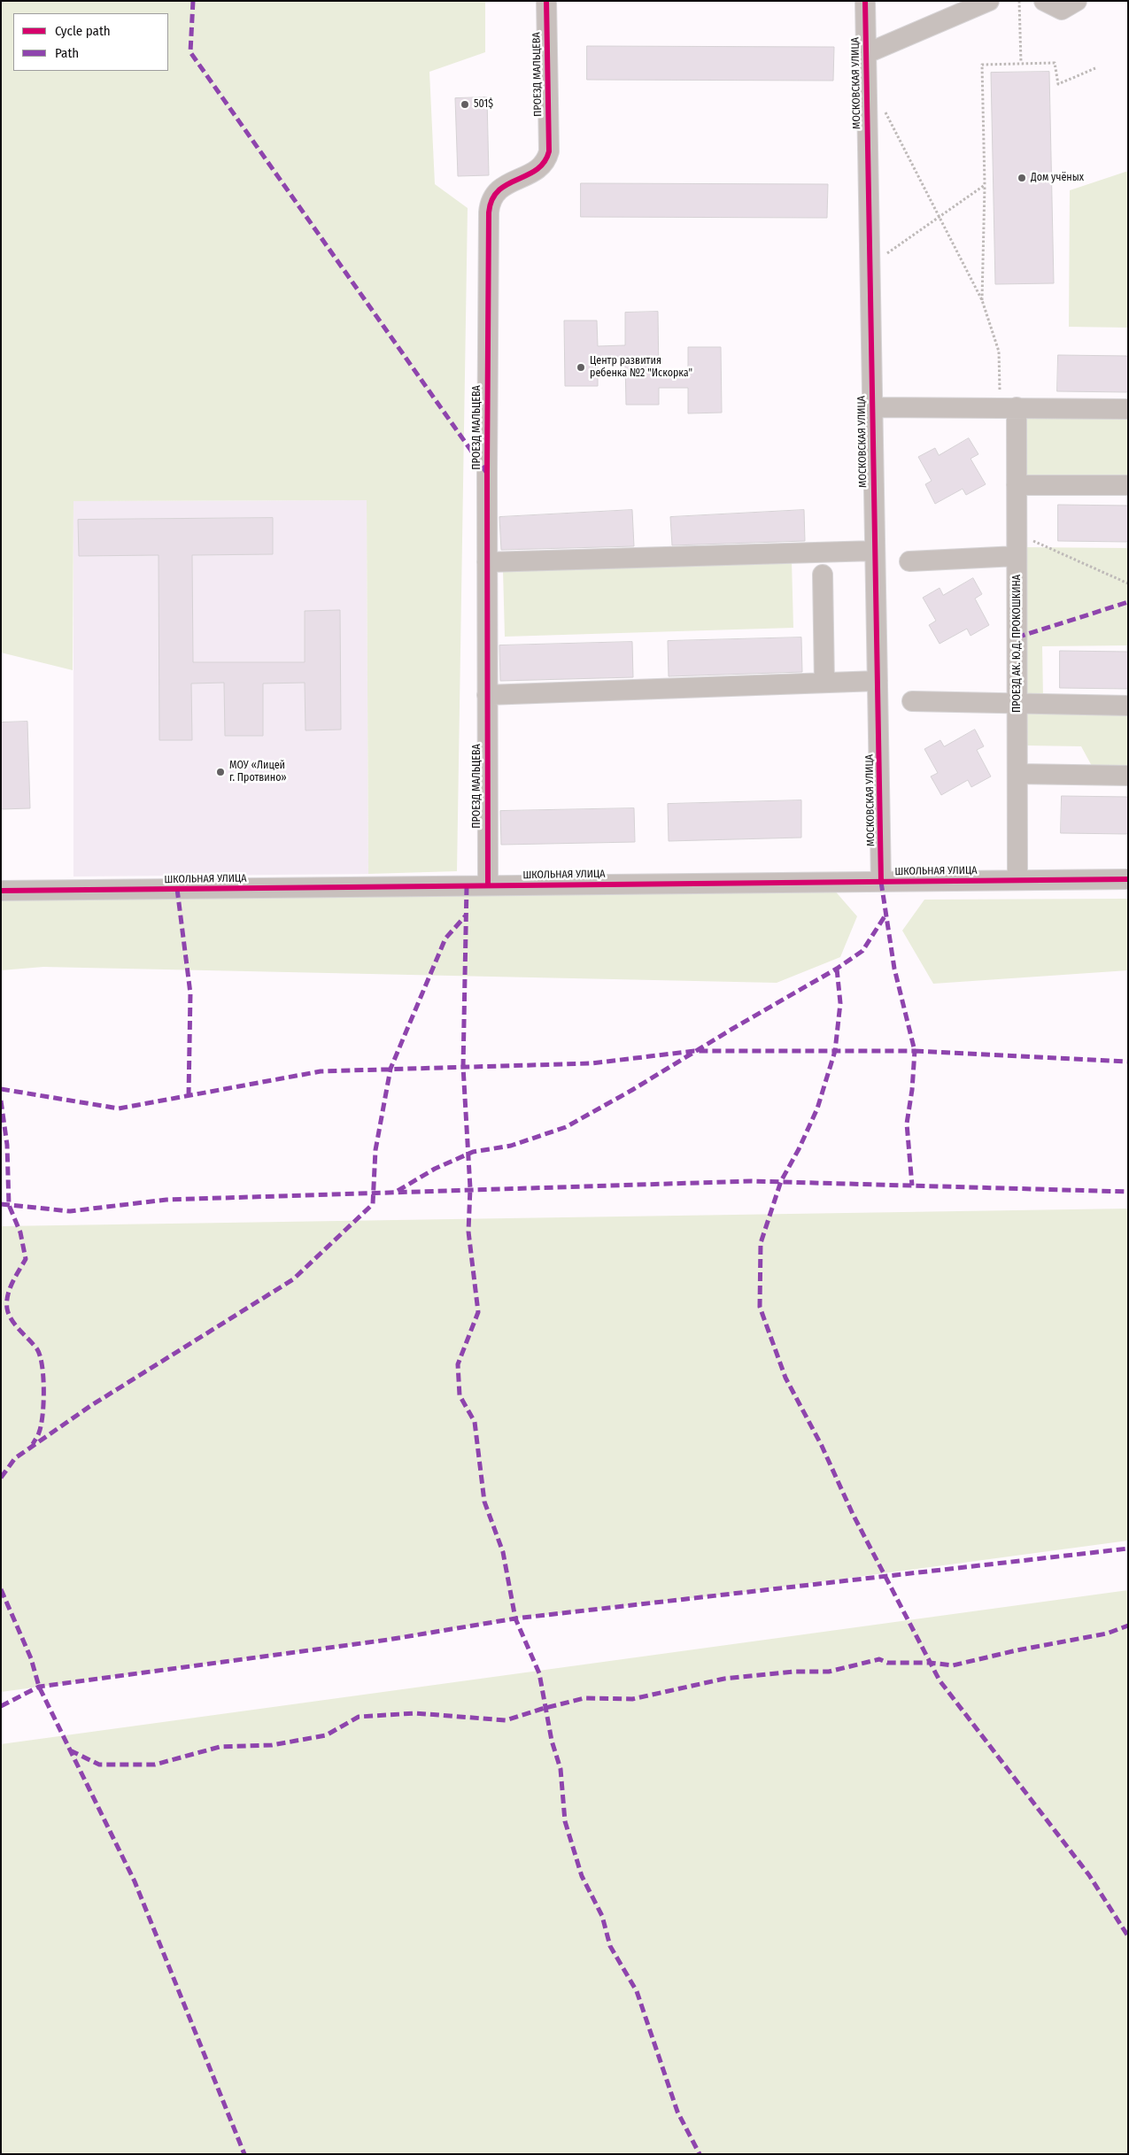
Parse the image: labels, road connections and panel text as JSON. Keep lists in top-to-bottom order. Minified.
{"streets":{"street":["ПРОЕЗД МАЛЬЦЕВА","МОСКОВСКАЯ УЛИЦА","ПРОЕЗД АК. Ю.Д. ПРОКОШКИНА","ШКОЛЬНАЯ УЛИЦА"]},"crossings":[["ПРОЕЗД МАЛЬЦЕВА","ШКОЛЬНАЯ УЛИЦА"],["МОСКОВСКАЯ УЛИЦА","ШКОЛЬНАЯ УЛИЦА"],["ПРОЕЗД АК. Ю.Д. ПРОКОШКИНА","ШКОЛЬНАЯ УЛИЦА"]],"places":["501$","Дом учёных","Центр развития ребенка №2 \"Искорка\"","МОУ «Лицей г. Протвино»"],"legend":["Cycle path","Path"]}
